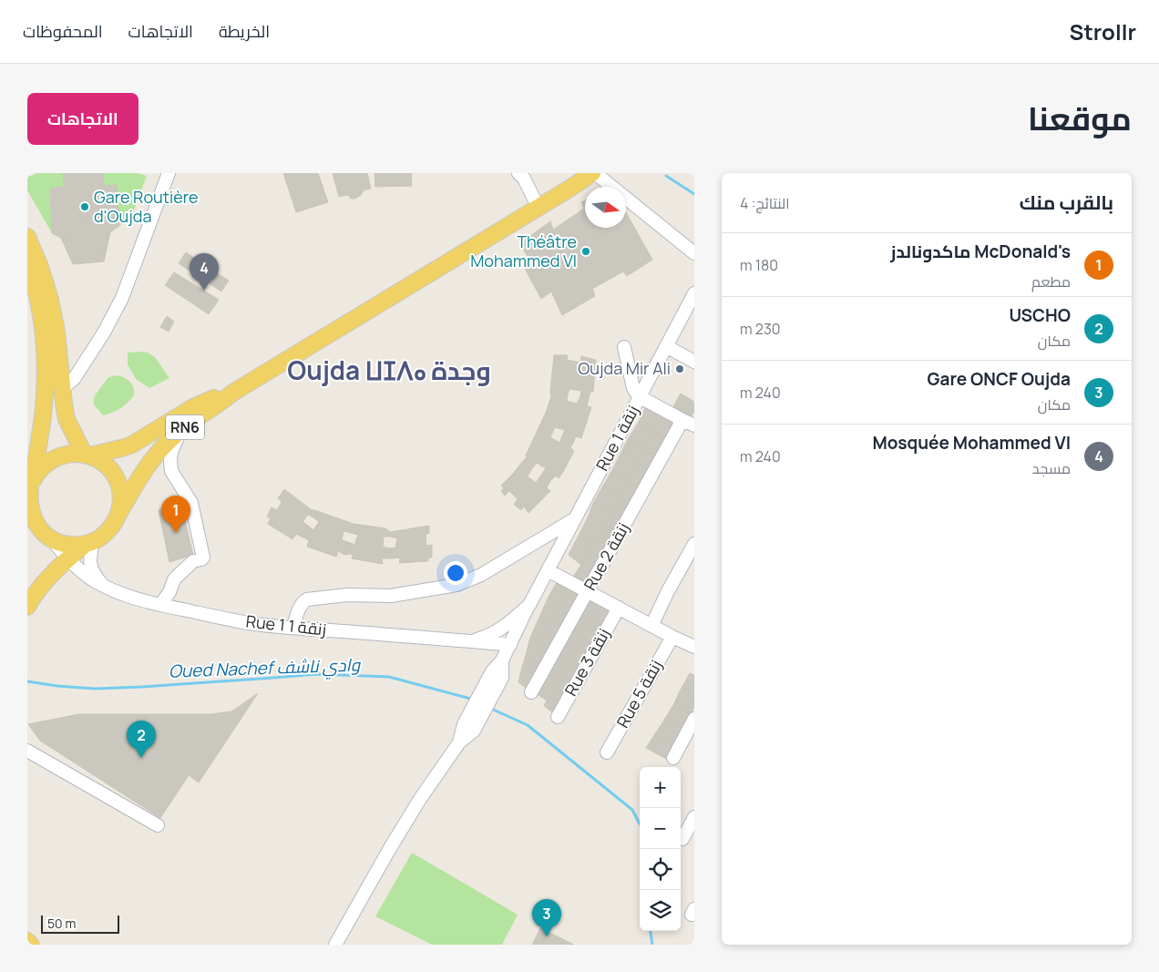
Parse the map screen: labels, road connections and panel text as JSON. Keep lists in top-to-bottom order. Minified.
{"streets":{"main road":["RN6"],"street":["Rue زنقة 1","Rue 2 زنقة","Rue 1 زنقة 1","Rue 3 زنقة","Rue 5 زنقة"]},"crossings":[["RN6","Rue 1 زنقة 1"],["Rue زنقة 1","Rue 1 زنقة 1"]],"districts":["Oujda ⵡⵊⴷⴰ وجدة"],"water":["Oued Nachef وادي ناشف"],"places":["Gare Routière d'Oujda","Théâtre Mohammed VI","Oujda Mir Ali"],"scale_bar":"50 m","north":"right","page":{"header":"Strollr","nav":["الخريطة","الاتجاهات","المحفوظات"],"title":"موقعنا","buttons":"الاتجاهات","heading":["بالقرب منك","النتائج: 4"],"list":[{"mark":"1","name":"McDonald's ماكدونالدز","note":"مطعم","value":"180 m"},{"mark":"2","name":"USCHO","note":"مكان","value":"230 m"},{"mark":"3","name":"Gare ONCF Oujda","note":"مكان","value":"240 m"},{"mark":"4","name":"Mosquée Mohammed VI","note":"مسجد","value":"240 m"}],"pins":["4","1","2","3"],"map_buttons":["+","−"],"scale":"50 m"}}
